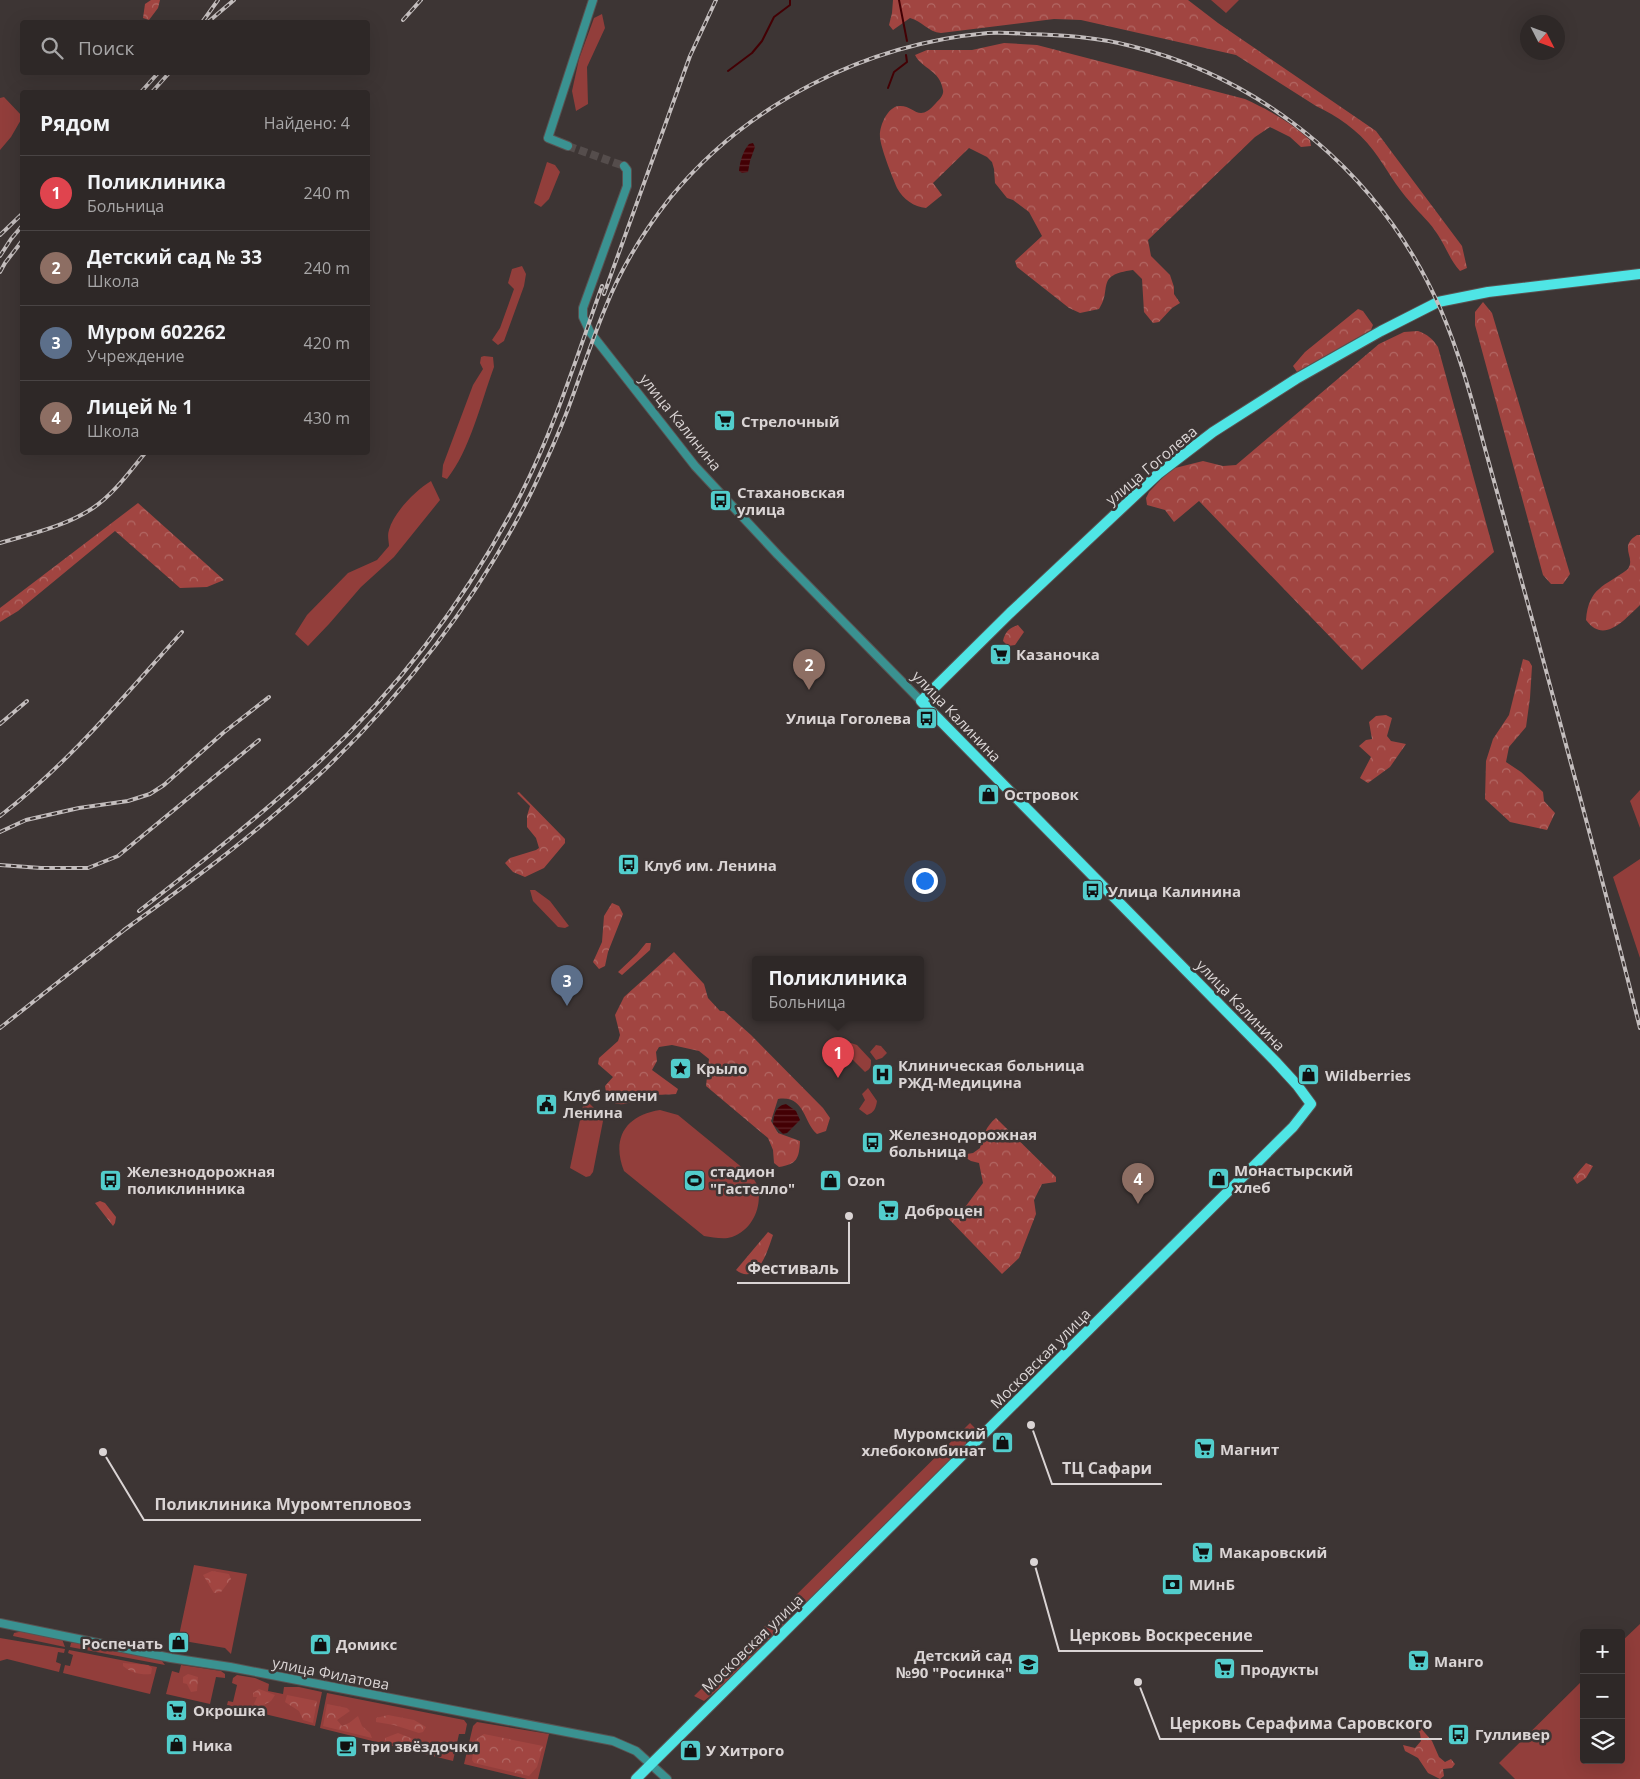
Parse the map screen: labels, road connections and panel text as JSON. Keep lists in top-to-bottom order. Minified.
{"streets":{"main road":["улица Калинина","улица Гоголева","Московская улица"],"street":["улица Филатова"]},"crossings":[["улица Калинина","улица Гоголева"],["улица Калинина","Московская улица"],["Московская улица","улица Филатова"]],"places":{"supermarket":["Стрелочный","Казаночка","Доброцен","Магнит","Макаровский","Манго","Продукты","Окрошка"],"bus stop":["Стахановская улица","Улица Гоголева","Клуб им. Ленина","Улица Калинина","Железнодорожная больница","Железнодорожная поликлинника","Гулливер"],"shop":["Островок","Wildberries","Монастырский хлеб","Ozon","Муромский хлебокомбинат","Роспечать","Домикс","Ника","У Хитрого"],"place":["Крыло"],"hospital":["Клиническая больница РЖД-Медицина"],"public building":["Клуб имени Ленина"],"sports":["стадион \"Гастелло\""],"other":["Фестиваль","ТЦ Сафари","Поликлиника Муромтепловоз","Церковь Воскресение","Церковь Серафима Саровского"],"bank":["МИнБ"],"school or university":["Детский сад №90 \"Росинка\""],"cafe":["три звёздочки"]},"north":"bottom right","page":{"search":"Поиск","heading":["Рядом","Найдено: 4"],"list":[{"mark":"1","name":"Поликлиника","note":"Больница","value":"240 m"},{"mark":"2","name":"Детский сад № 33","note":"Школа","value":"240 m"},{"mark":"3","name":"Муром 602262","note":"Учреждение","value":"420 m"},{"mark":"4","name":"Лицей № 1","note":"Школа","value":"430 m"}],"pins":["2","3","1","4"],"popup":["Поликлиника","Больница"],"map_buttons":["+","−"]}}
